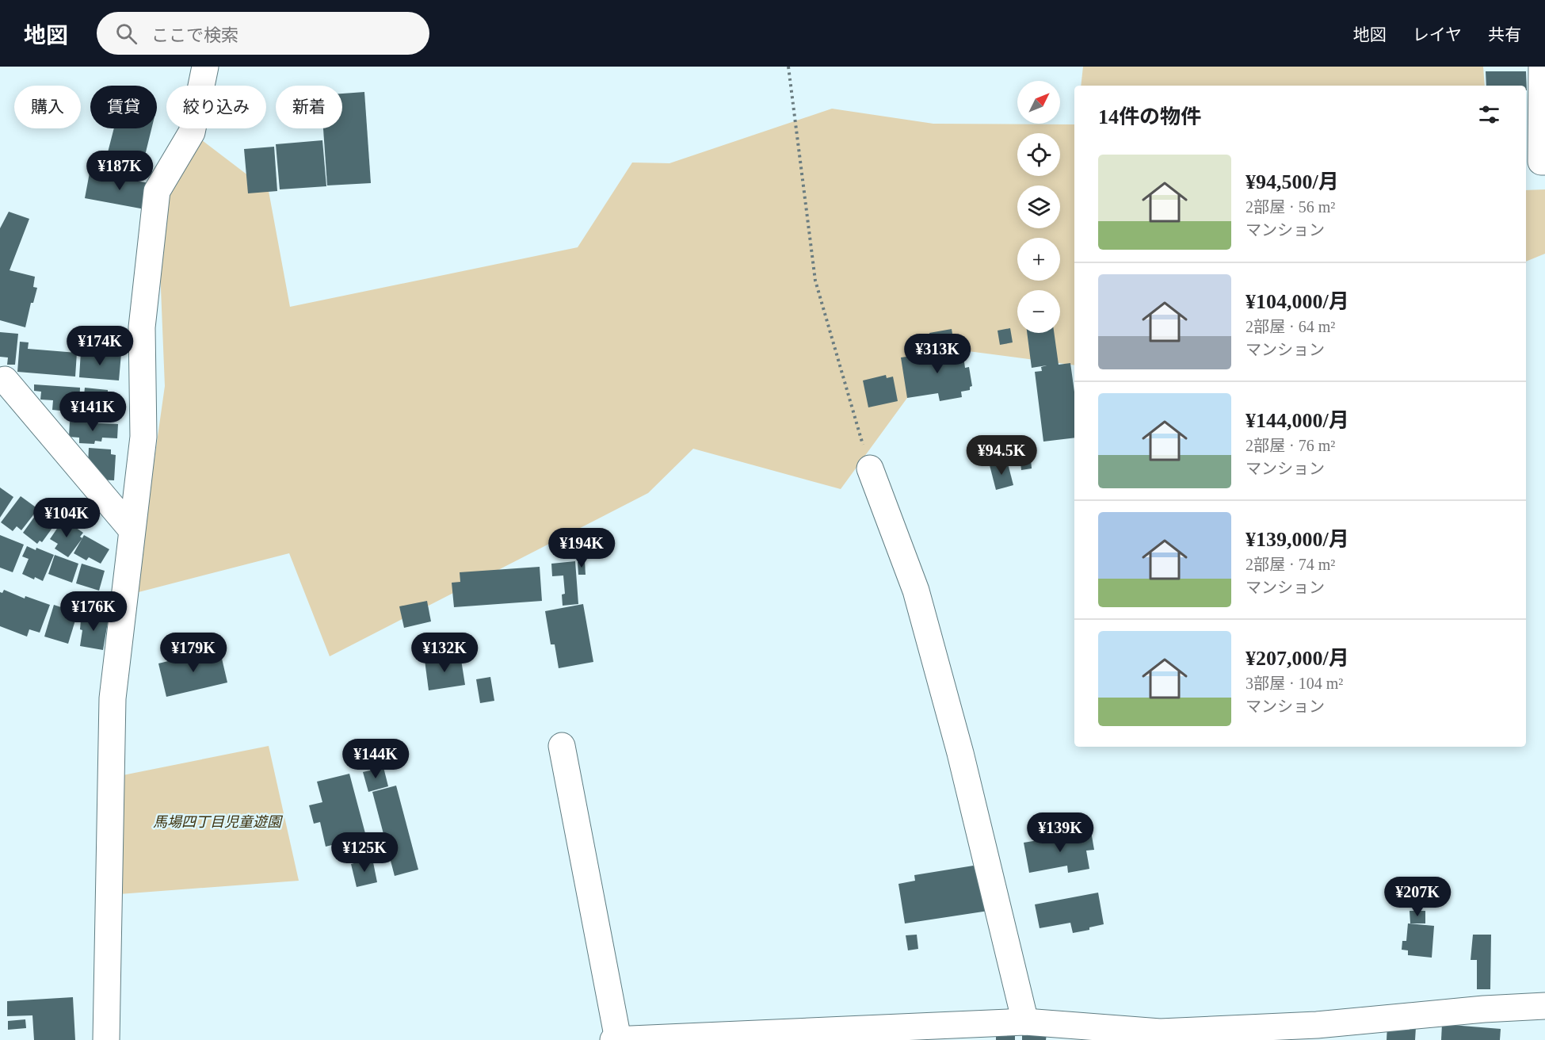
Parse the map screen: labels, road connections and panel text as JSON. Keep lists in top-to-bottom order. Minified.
{"parks":["馬場四丁目児童遊園"],"north":"top right","page":{"header":"地図","search":"ここで検索","nav":["地図","レイヤ","共有"],"map_buttons":["+","−"],"chip":["購入","賃貸","絞り込み","新着"],"heading":"14件の物件","list":[{"name":"¥94,500/月","note":"2部屋 · 56 m² · マンション"},{"name":"¥104,000/月","note":"2部屋 · 64 m² · マンション"},{"name":"¥144,000/月","note":"2部屋 · 76 m² · マンション"},{"name":"¥139,000/月","note":"2部屋 · 74 m² · マンション"},{"name":"¥207,000/月","note":"3部屋 · 104 m² · マンション"}],"price":["¥187K","¥174K","¥313K","¥141K","¥94.5K","¥104K","¥194K","¥176K","¥179K","¥132K","¥144K","¥139K","¥125K","¥207K"]}}
